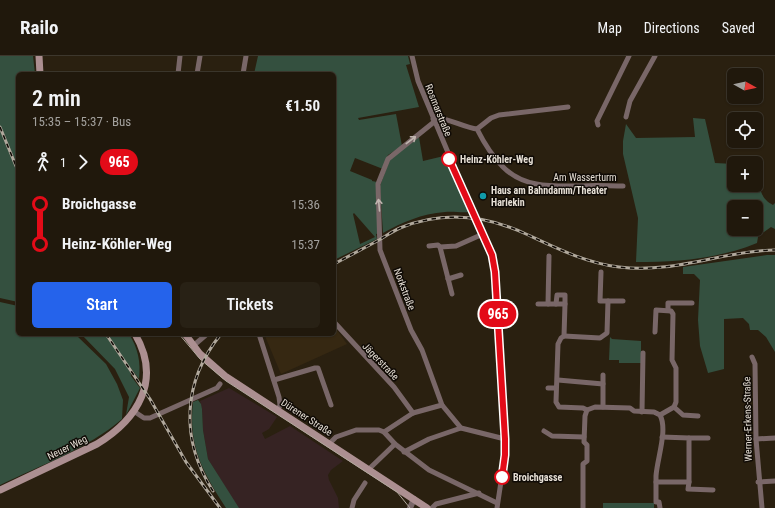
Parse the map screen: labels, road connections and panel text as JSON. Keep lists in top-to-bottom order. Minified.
{"streets":{"main road":["Dürener Straße","Neuer Weg"],"street":["Rosmarstraße","Am Wasserturm","Norkstraße","Jägerstraße","Werner-Erkens-Straße"]},"crossings":[["Rosmarstraße","Norkstraße"]],"one_way":["Norkstraße"],"places":["Heinz-Köhler-Weg","Haus am Bahndamm/Theater Harlekin","Broichgasse"],"lines":["bus line 965"],"north":"right","page":{"header":"Railo","nav":["Map","Directions","Saved"],"on_map":"965","map_buttons":["+","−"],"heading":["2 min","15:35 – 15:37 · Bus","€1.50"],"legs":["1","965"],"list":[{"name":"Broichgasse","value":"15:36"},{"name":"Heinz-Köhler-Weg","value":"15:37"}],"buttons":["Start","Tickets"]}}
